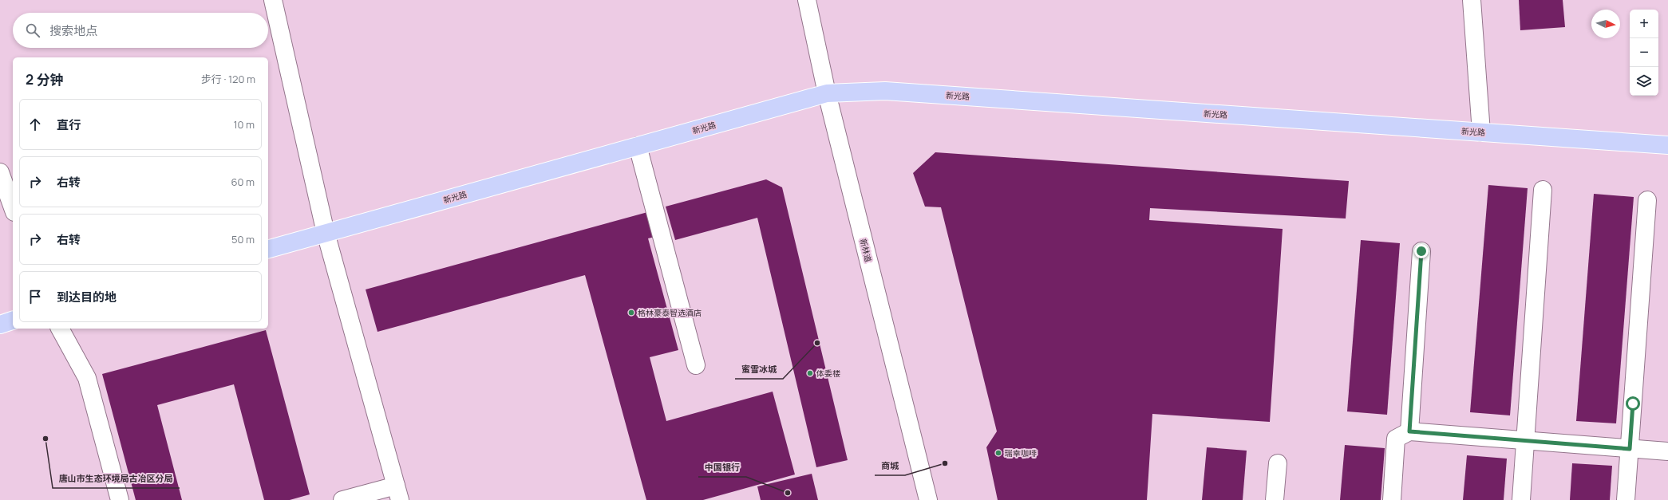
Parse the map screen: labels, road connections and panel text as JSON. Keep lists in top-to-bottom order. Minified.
{"streets":{"main road":["新光路"],"street":["新林道"]},"crossings":[["新光路","新林道"]],"places":["格林豪泰智选酒店","蜜雪冰城","体委楼","唐山市生态环境局古冶区分局","瑞幸咖啡","商城","中国银行"],"north":"right","page":{"map_buttons":["+","−"],"search":"搜索地点","heading":["2 分钟","步行 · 120 m"],"list":[["直行","10 m"],["右转","60 m"],["右转","50 m"],"到达目的地"]}}
